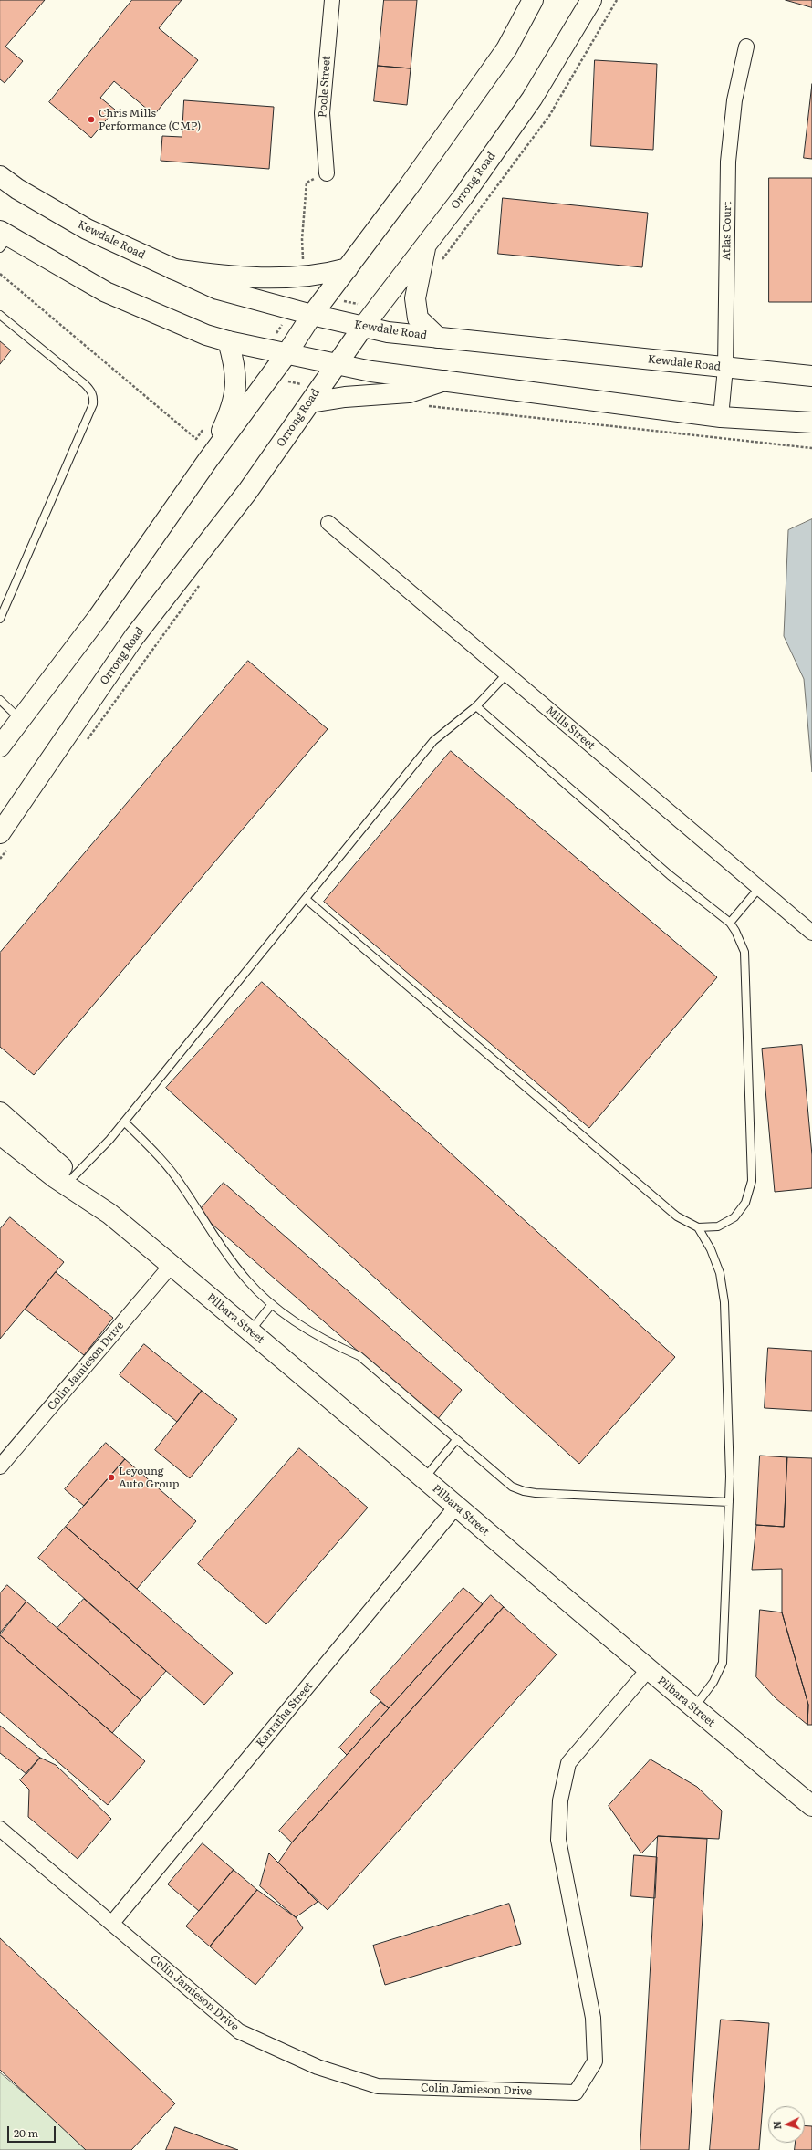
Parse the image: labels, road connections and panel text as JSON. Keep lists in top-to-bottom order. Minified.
{"streets":{"main road":["Orrong Road","Kewdale Road","Pilbara Street"],"street":["Poole Street","Atlas Court","Mills Street","Colin Jamieson Drive","Karratha Street"]},"crossings":[["Orrong Road","Kewdale Road"],["Atlas Court","Kewdale Road"],["Pilbara Street","Colin Jamieson Drive"],["Pilbara Street","Karratha Street"],["Colin Jamieson Drive","Karratha Street"]],"places":["Chris Mills Performance (CMP)","Leyoung Auto Group"],"scale_bar":"20 m","north":"left"}
